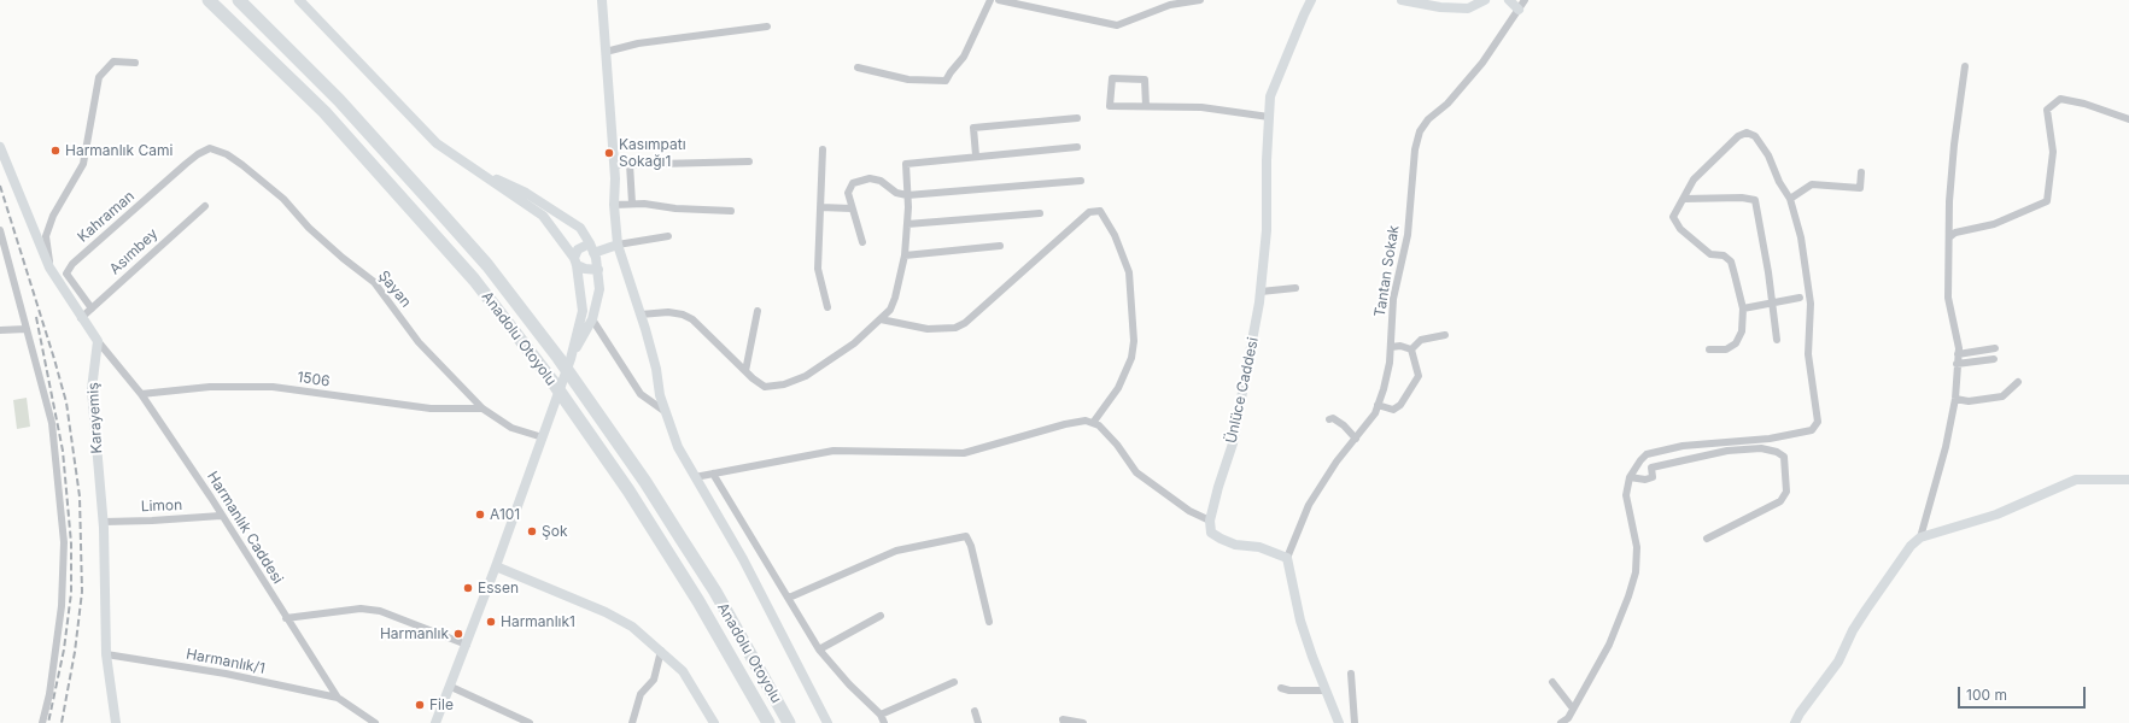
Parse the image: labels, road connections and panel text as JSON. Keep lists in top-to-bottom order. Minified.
{"streets":{"highway":["Anadolu Otoyolu"],"street":["Kahraman","Asımbey","Tantan Sokak","Şayan","1506","Ünlüce Caddesi","Karayemiş","Limon","Harmanlık Caddesi","Harmanlık/1"]},"crossings":[["Kahraman","Asımbey"],["Kahraman","Şayan"],["Şayan","1506"],["1506","Harmanlık Caddesi"],["Karayemiş","Limon"],["Karayemiş","Harmanlık Caddesi"],["Karayemiş","Harmanlık/1"],["Limon","Harmanlık Caddesi"],["Harmanlık Caddesi","Harmanlık/1"]],"places":["Harmanlık Cami","Kasımpatı Sokağı1","A101","Şok","Essen","Harmanlık1","Harmanlık","File"],"scale_bar":"100 m"}
